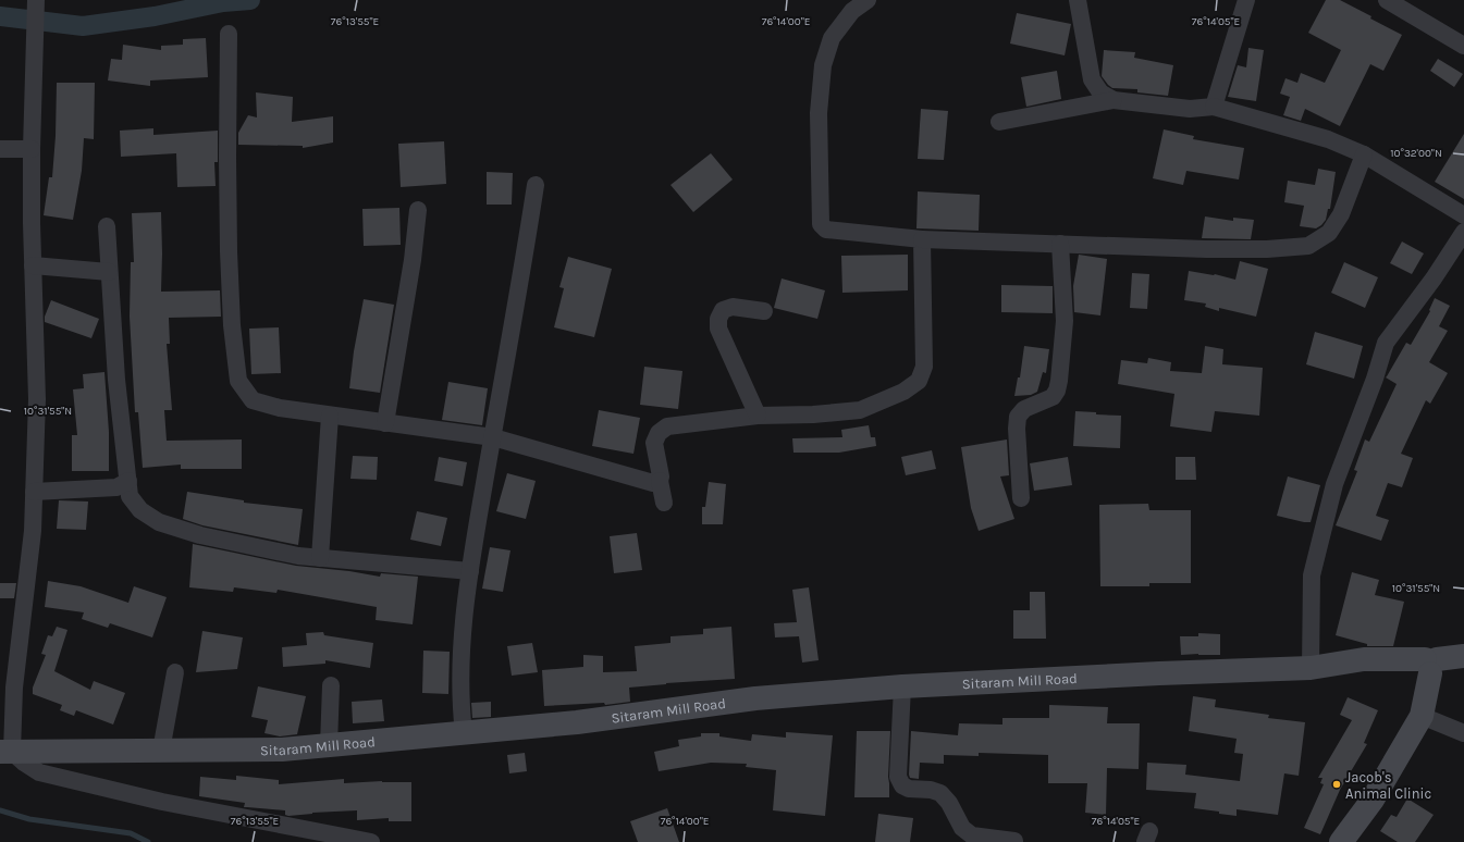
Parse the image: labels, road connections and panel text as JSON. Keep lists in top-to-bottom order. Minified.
{"streets":{"main road":["Sitaram Mill Road"]},"places":["Jacob's Animal Clinic"],"coordinates":["76°13'55\"E","76°14'00\"E","76°14'05\"E","10°32'00\"N","10°31'55\"N"]}
